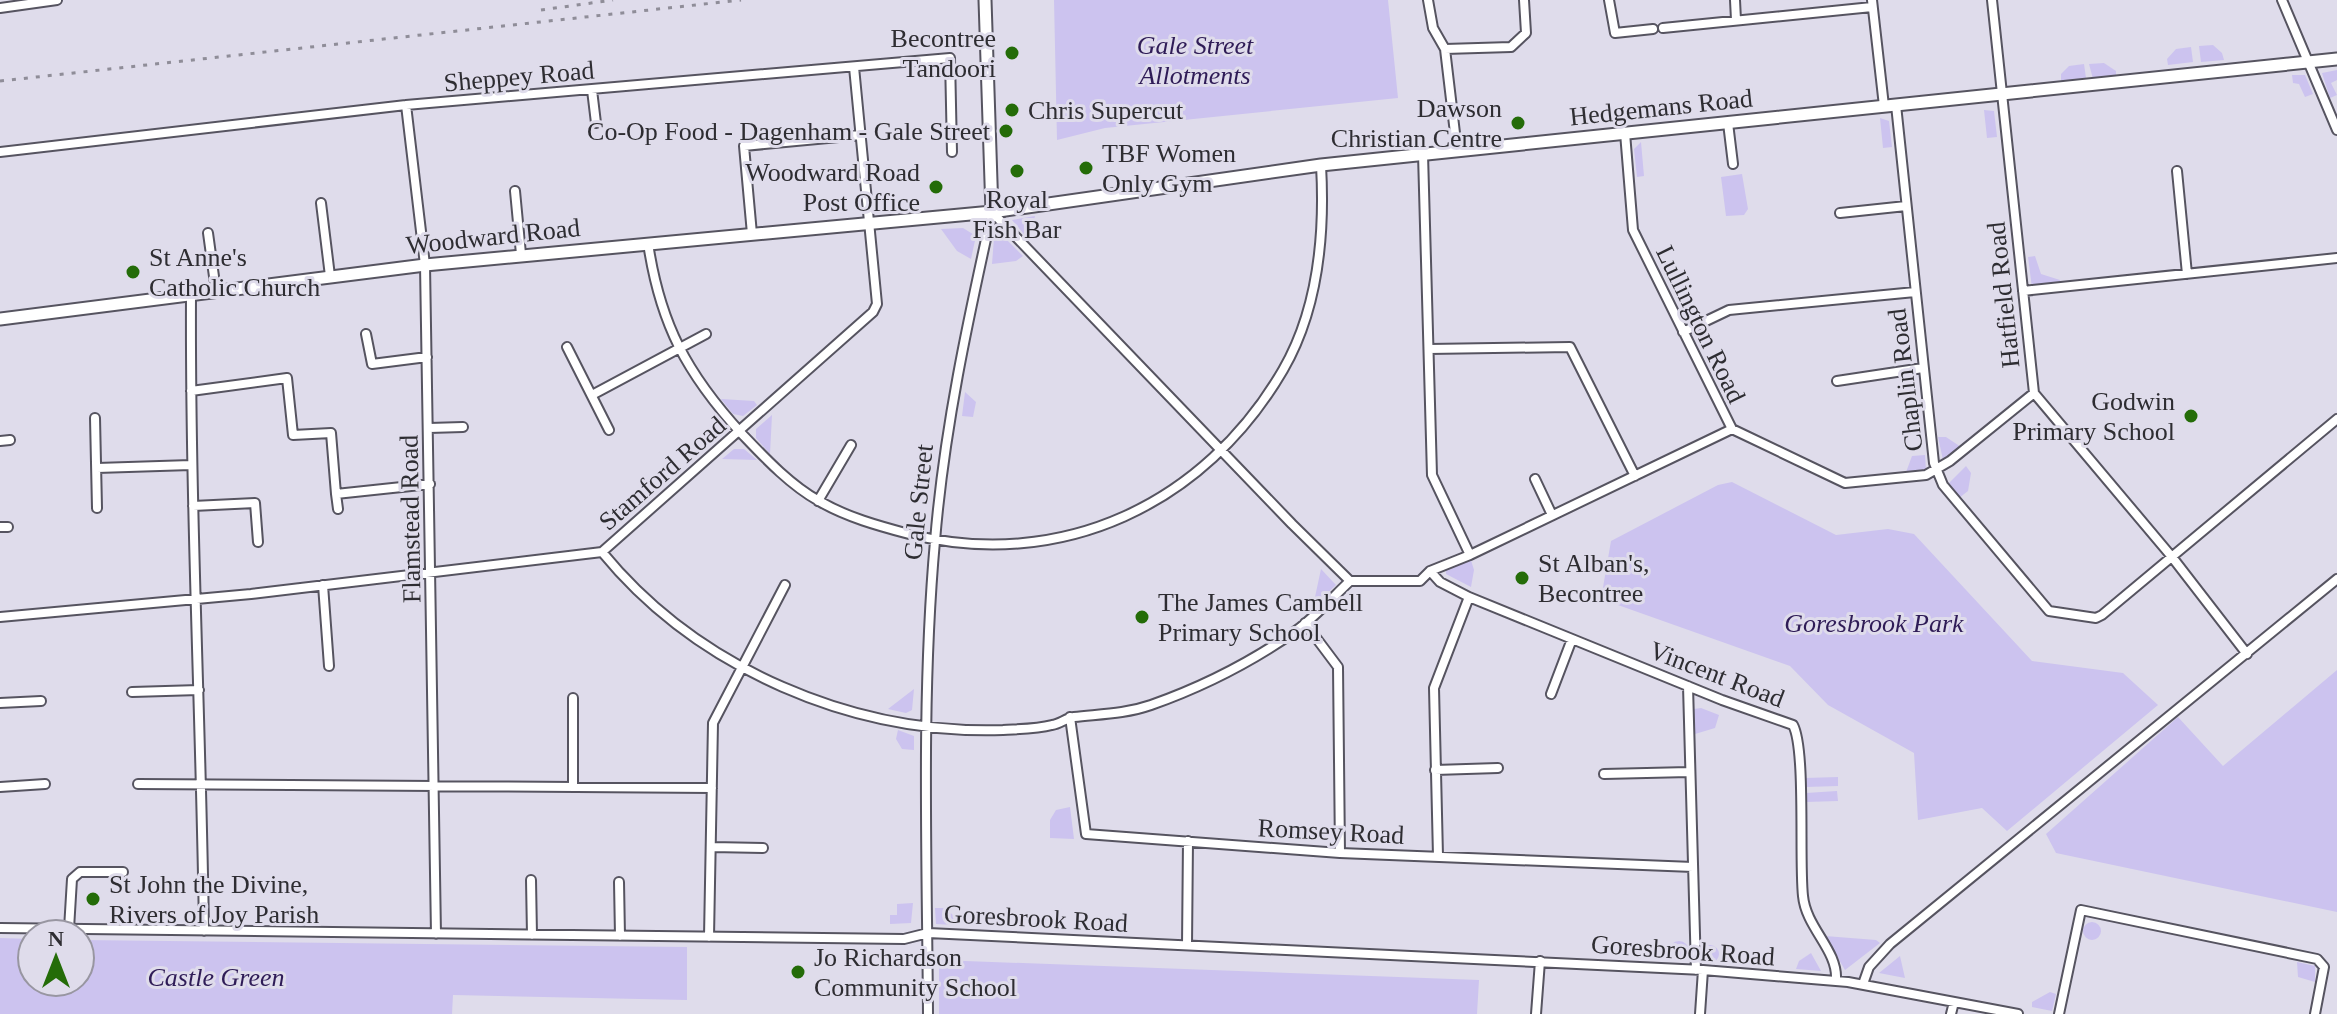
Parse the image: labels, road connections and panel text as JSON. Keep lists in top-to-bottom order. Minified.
{"streets":{"street":["Sheppey Road","Hedgemans Road","Woodward Road","Hatfield Road","Lullington Road","Chaplin Road","Stamford Road","Gale Street","Flamstead Road","Vincent Road","Romsey Road","Goresbrook Road"]},"crossings":[["Sheppey Road","Stamford Road"],["Sheppey Road","Flamstead Road"],["Hedgemans Road","Woodward Road"],["Hedgemans Road","Hatfield Road"],["Hedgemans Road","Lullington Road"],["Hedgemans Road","Chaplin Road"],["Hedgemans Road","Gale Street"],["Woodward Road","Stamford Road"],["Woodward Road","Gale Street"],["Woodward Road","Flamstead Road"],["Hatfield Road","Lullington Road"],["Hatfield Road","Chaplin Road"],["Lullington Road","Chaplin Road"],["Stamford Road","Flamstead Road"],["Gale Street","Goresbrook Road"],["Flamstead Road","Goresbrook Road"],["Vincent Road","Goresbrook Road"]],"parks":["Gale Street Allotments","Goresbrook Park","Castle Green"],"places":["Becontree Tandoori","Chris Supercut","Dawson Christian Centre","Co-Op Food - Dagenham - Gale Street","TBF Women Only Gym","Royal Fish Bar","Woodward Road Post Office","St Anne's Catholic Church","Godwin Primary School","St Alban's, Becontree","The James Cambell Primary School","St John the Divine, Rivers of Joy Parish","Jo Richardson Community School"],"north":"top"}
